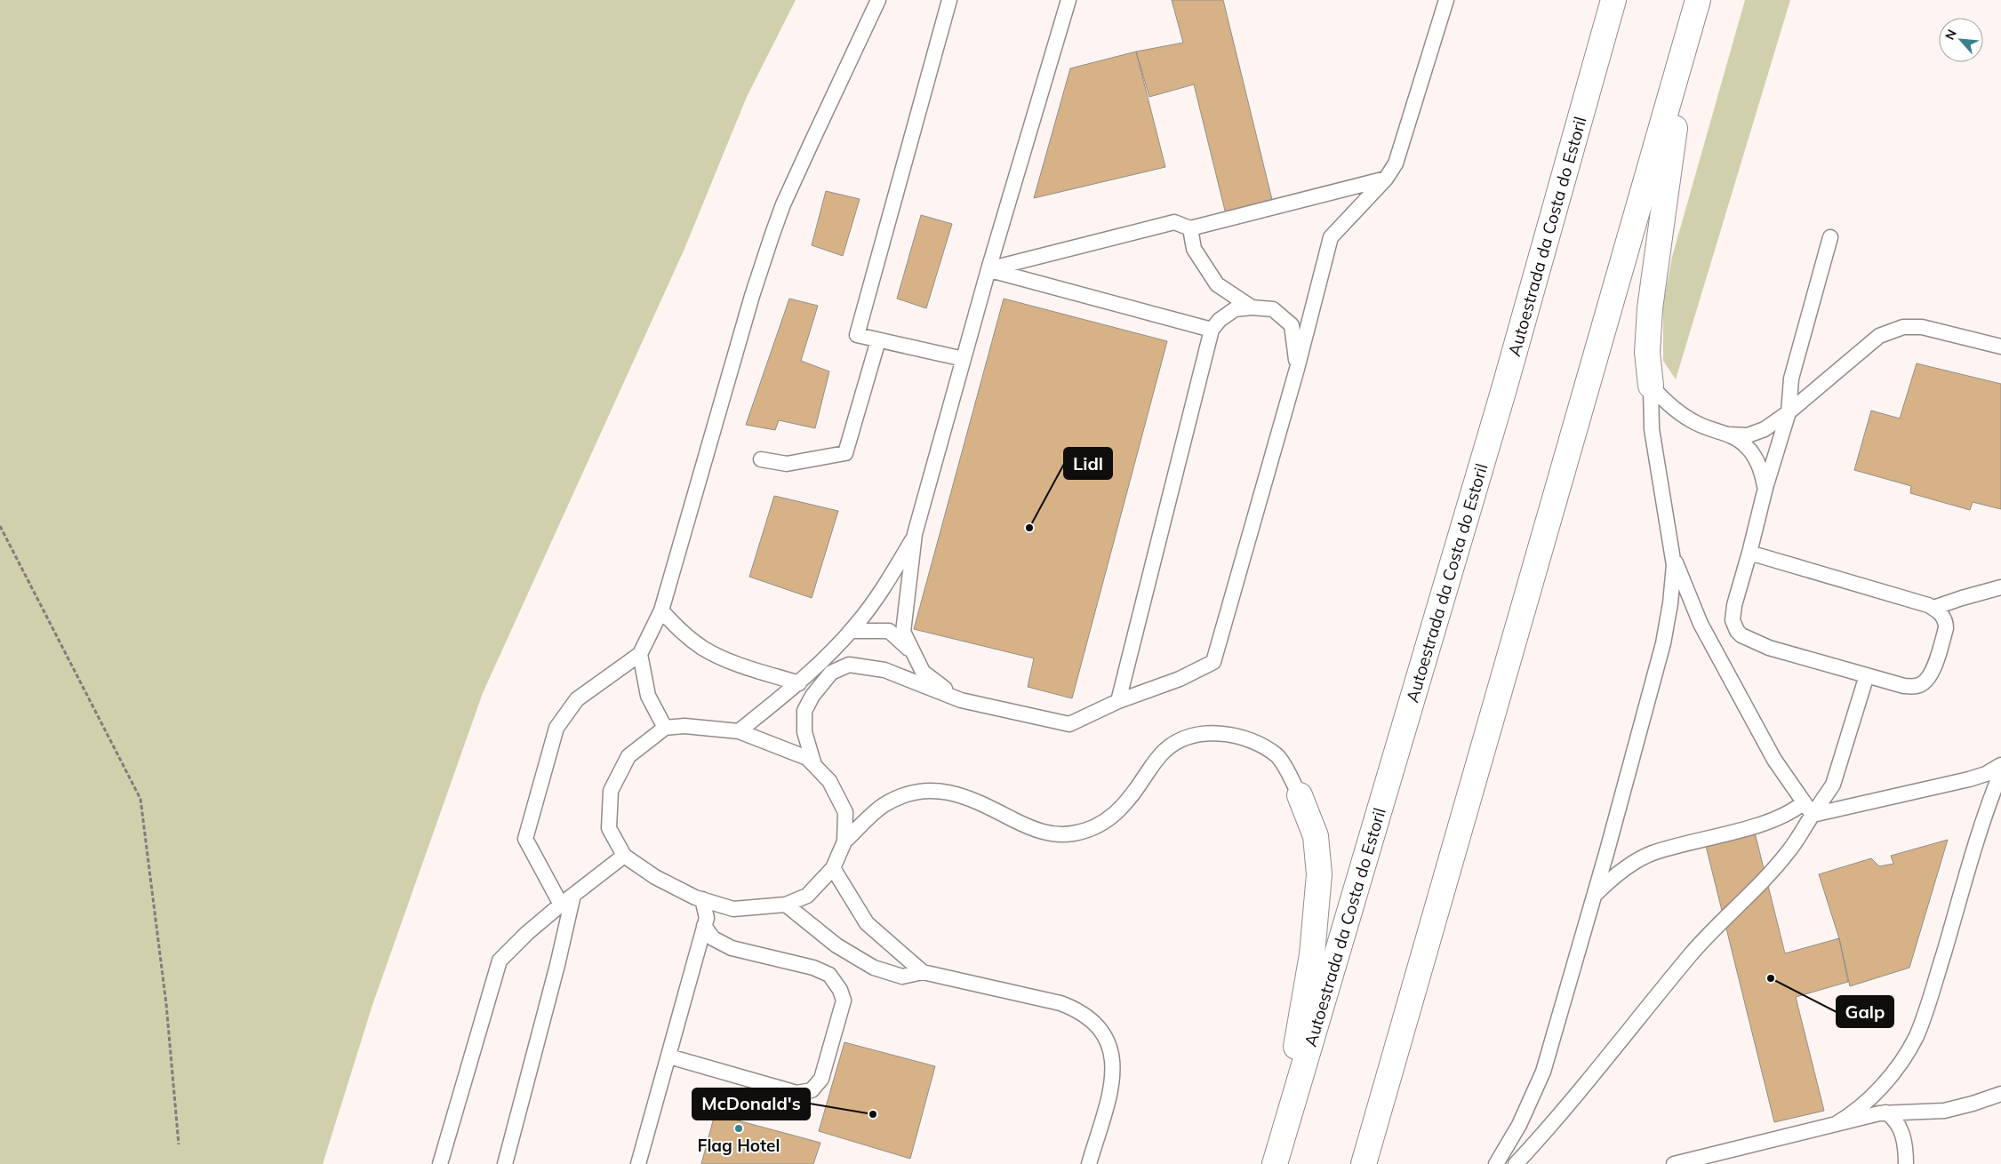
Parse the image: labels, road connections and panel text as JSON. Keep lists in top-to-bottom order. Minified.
{"streets":{"highway":["Autoestrada da Costa do Estoril"]},"places":["Lidl","Galp","McDonald's","Flag Hotel"],"north":"top left"}
